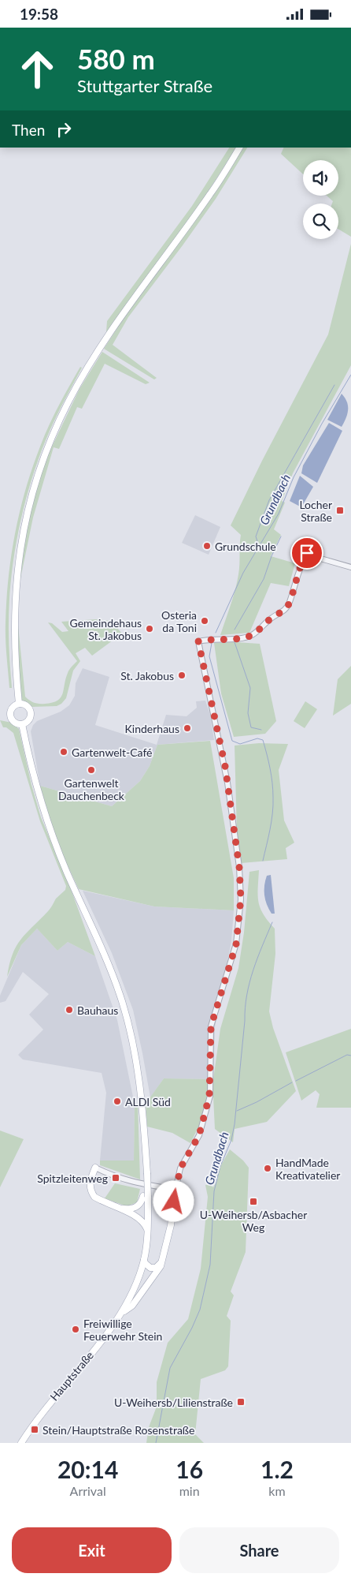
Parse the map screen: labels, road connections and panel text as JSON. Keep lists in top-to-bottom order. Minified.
{"streets":{"main road":["Hauptstraße"]},"water":["Grundbach"],"places":{"transit":["Locher Straße","Spitzleitenweg","U-Weihersb/Asbacher Weg","U-Weihersb/Lilienstraße","Stein/Hauptstraße Rosenstraße"],"other":["Grundschule","Osteria da Toni","Gemeindehaus St. Jakobus","St. Jakobus","Kinderhaus","Gartenwelt-Café","Gartenwelt Dauchenbeck","Bauhaus","ALDI Süd","HandMade Kreativatelier","Freiwillige Feuerwehr Stein"]},"page":{"status":"19:58","turn":["580 m","Stuttgarter Straße"],"then":"Then","eta":["20:14","Arrival","16","min","1.2","km"],"buttons":["Exit","Share"]}}
